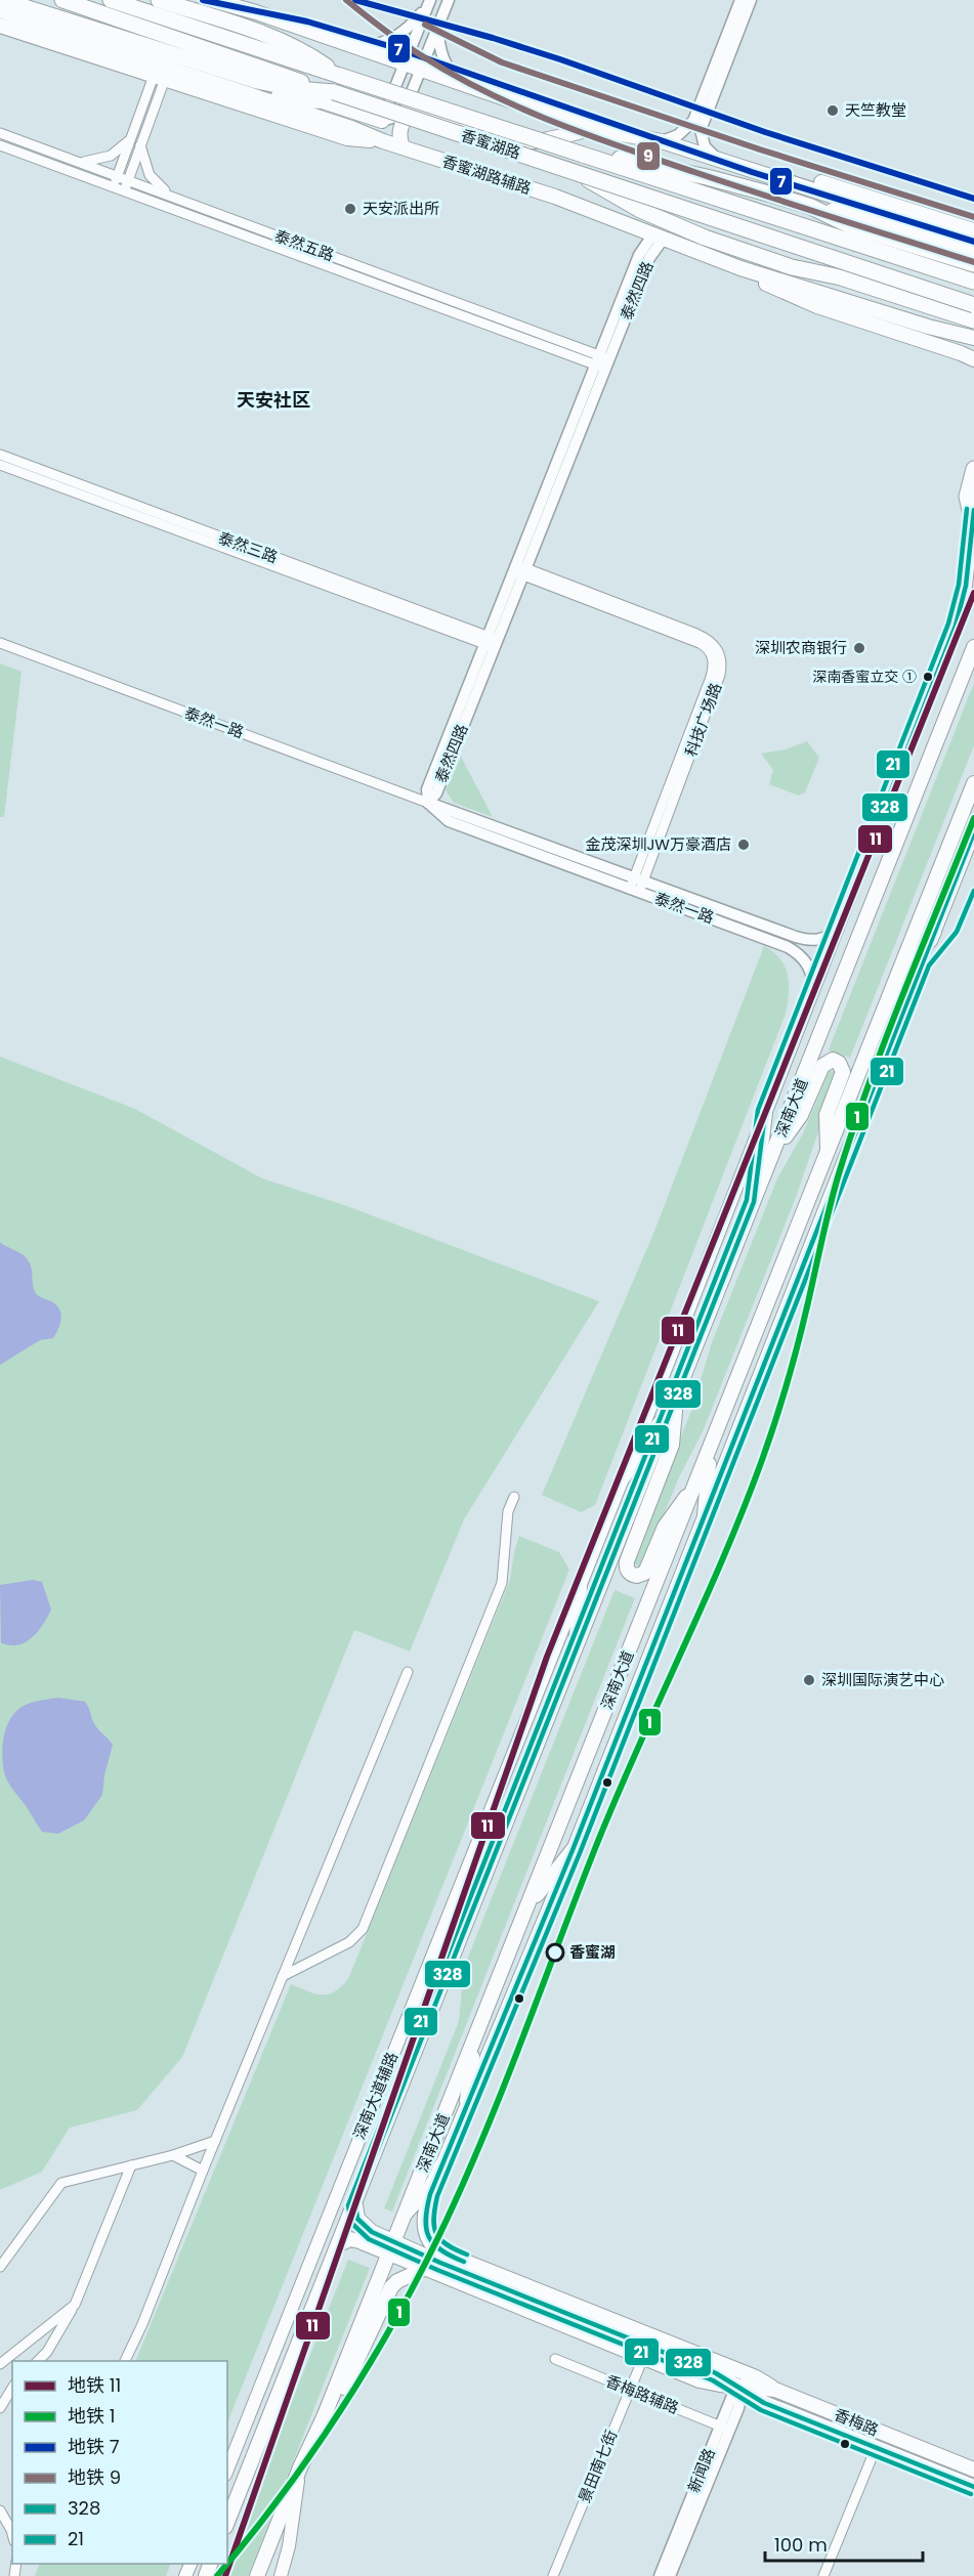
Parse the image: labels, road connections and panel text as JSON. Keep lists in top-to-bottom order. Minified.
{"streets":{"highway":["香蜜湖路"],"main road":["香蜜湖路辅路","深南大道","深南大道辅路","香梅路"],"street":["泰然五路","泰然四路","泰然三路","科技广场路","泰然一路","香梅路辅路","景田南七街","新闻路"]},"crossings":[["香蜜湖路辅路","泰然四路"],["泰然五路","泰然四路"],["泰然四路","泰然三路"],["泰然四路","科技广场路"],["泰然四路","泰然一路"],["科技广场路","泰然一路"],["泰然一路","深南大道辅路"],["深南大道","香梅路"],["香梅路辅路","景田南七街"],["香梅路辅路","新闻路"],["香梅路","景田南七街"],["香梅路","新闻路"]],"districts":["天安社区"],"places":["天竺教堂","天安派出所","深圳农商银行","深南香蜜立交 ①","金茂深圳JW万豪酒店","深圳国际演艺中心","香蜜湖"],"lines":["metro line 7","metro line 9","transit line 21","transit line 328","metro line 11","metro line 1"],"legend":["地铁 11","地铁 1","地铁 7","地铁 9","328","21"],"scale_bar":"100 m"}
